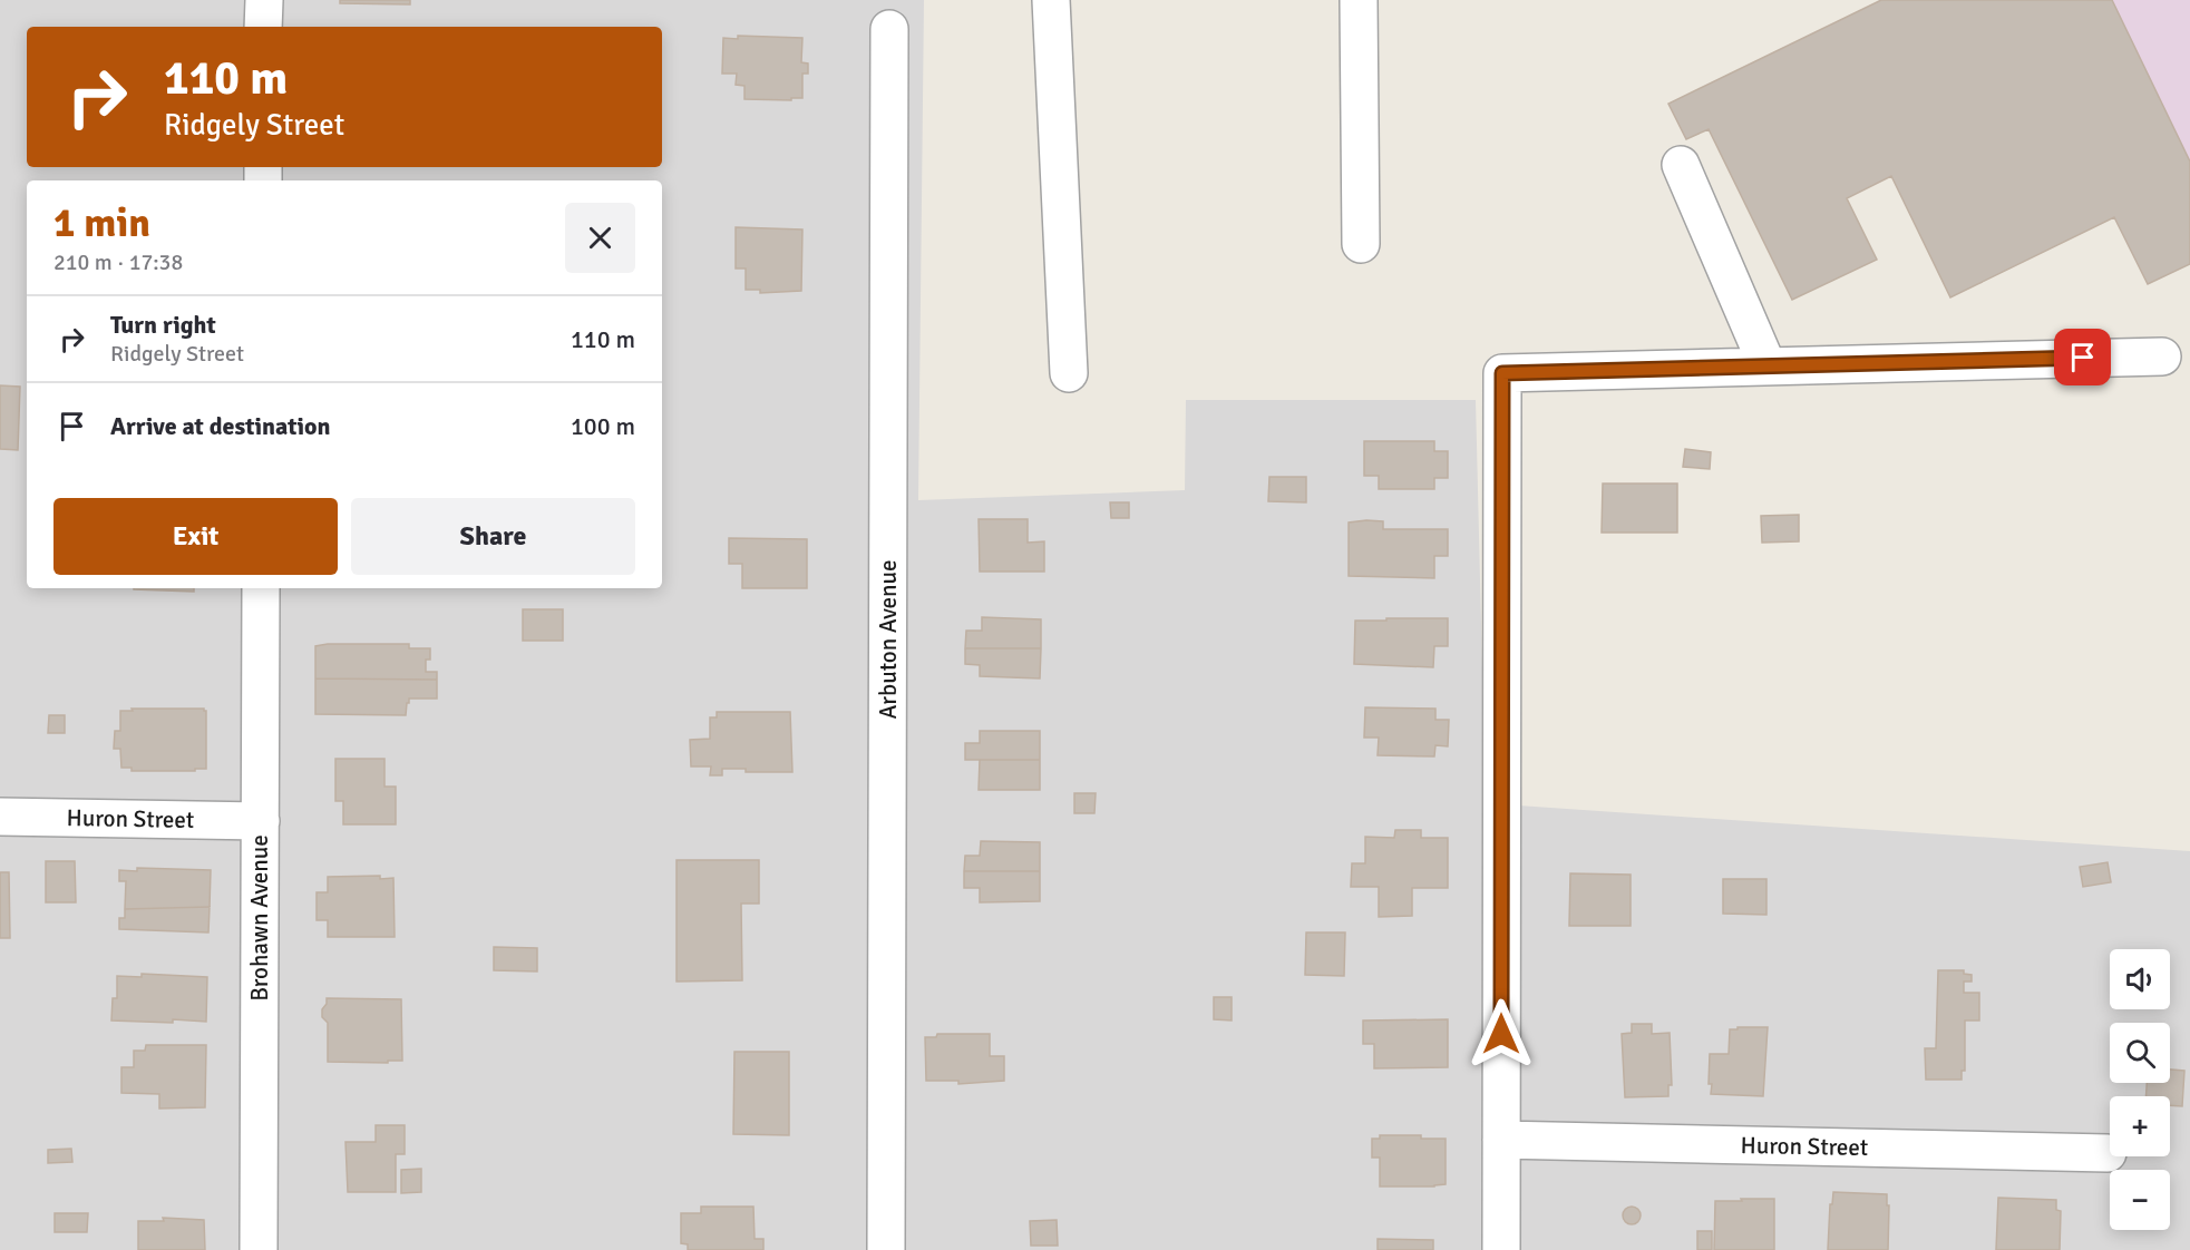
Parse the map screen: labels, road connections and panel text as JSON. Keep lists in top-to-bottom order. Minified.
{"streets":{"street":["Arbuton Avenue","Huron Street","Brohawn Avenue"]},"crossings":[["Huron Street","Brohawn Avenue"]],"page":{"turn":["110 m","Ridgely Street"],"heading":["1 min","210 m · 17:38"],"list":[{"name":"Turn right","note":"Ridgely Street","value":"110 m"},{"name":"Arrive at destination","value":"100 m"}],"buttons":["Exit","Share"],"map_buttons":["+","−"]}}
